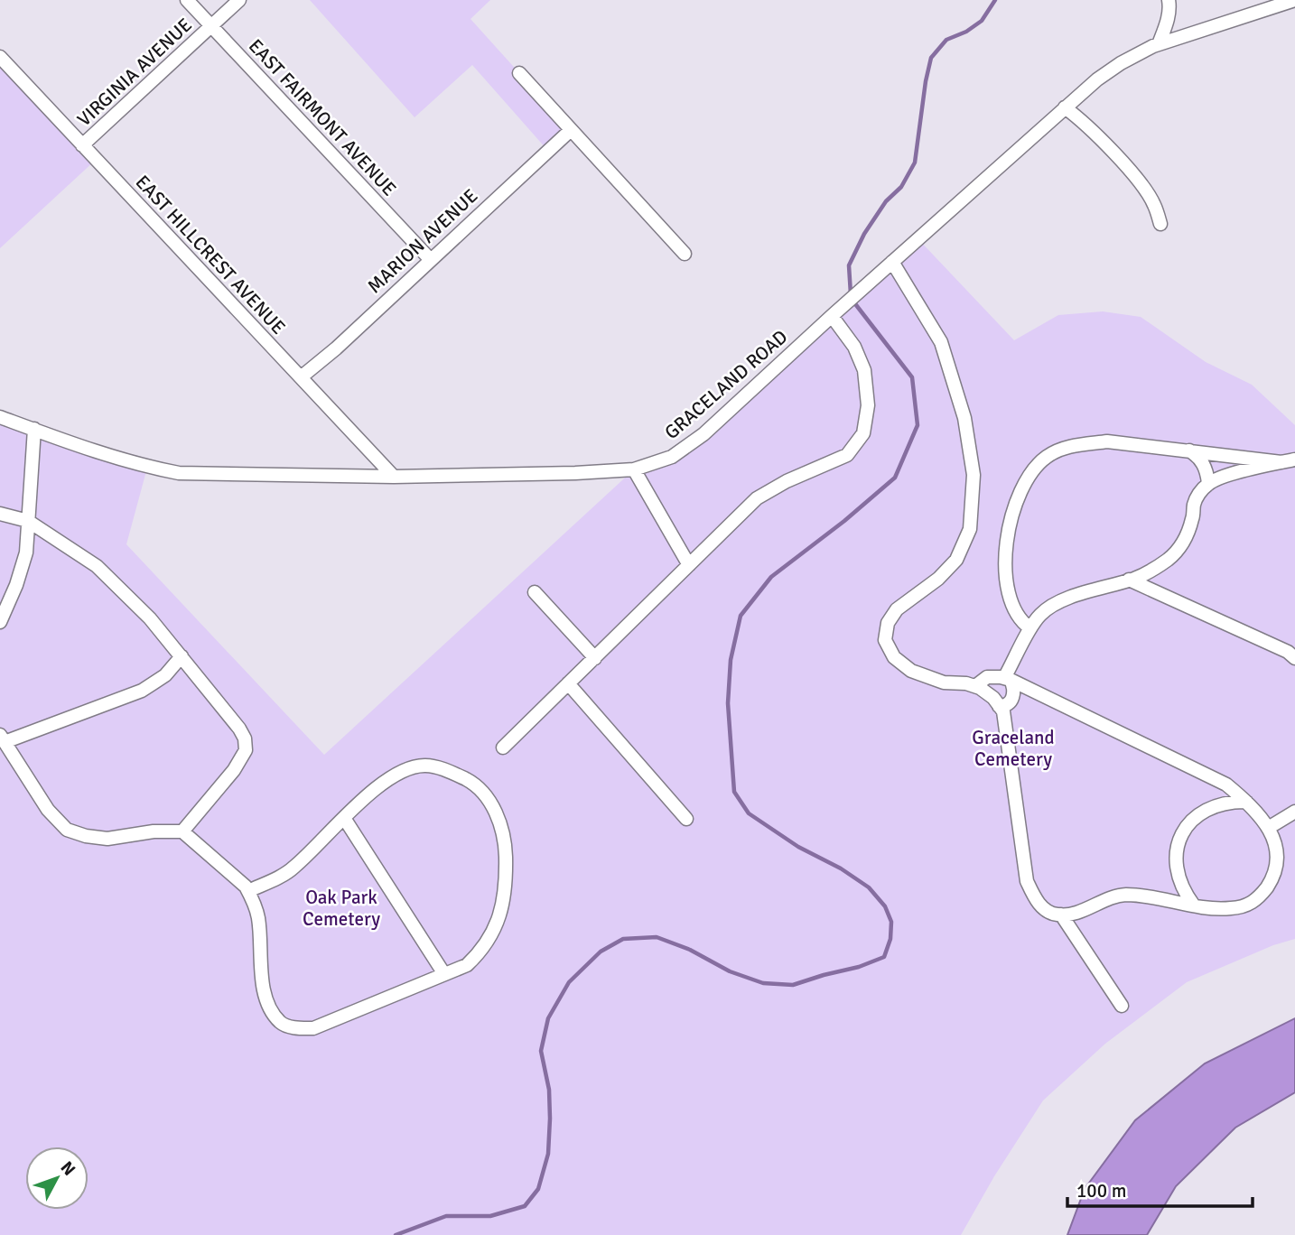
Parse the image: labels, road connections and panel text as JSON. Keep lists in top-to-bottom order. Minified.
{"streets":{"street":["VIRGINIA AVENUE","EAST FAIRMONT AVENUE","MARION AVENUE","EAST HILLCREST AVENUE","GRACELAND ROAD"]},"crossings":[["VIRGINIA AVENUE","EAST FAIRMONT AVENUE"],["VIRGINIA AVENUE","EAST HILLCREST AVENUE"],["EAST FAIRMONT AVENUE","MARION AVENUE"],["MARION AVENUE","EAST HILLCREST AVENUE"],["EAST HILLCREST AVENUE","GRACELAND ROAD"]],"parks":["Graceland Cemetery","Oak Park Cemetery"],"scale_bar":"100 m","north":"top right"}
